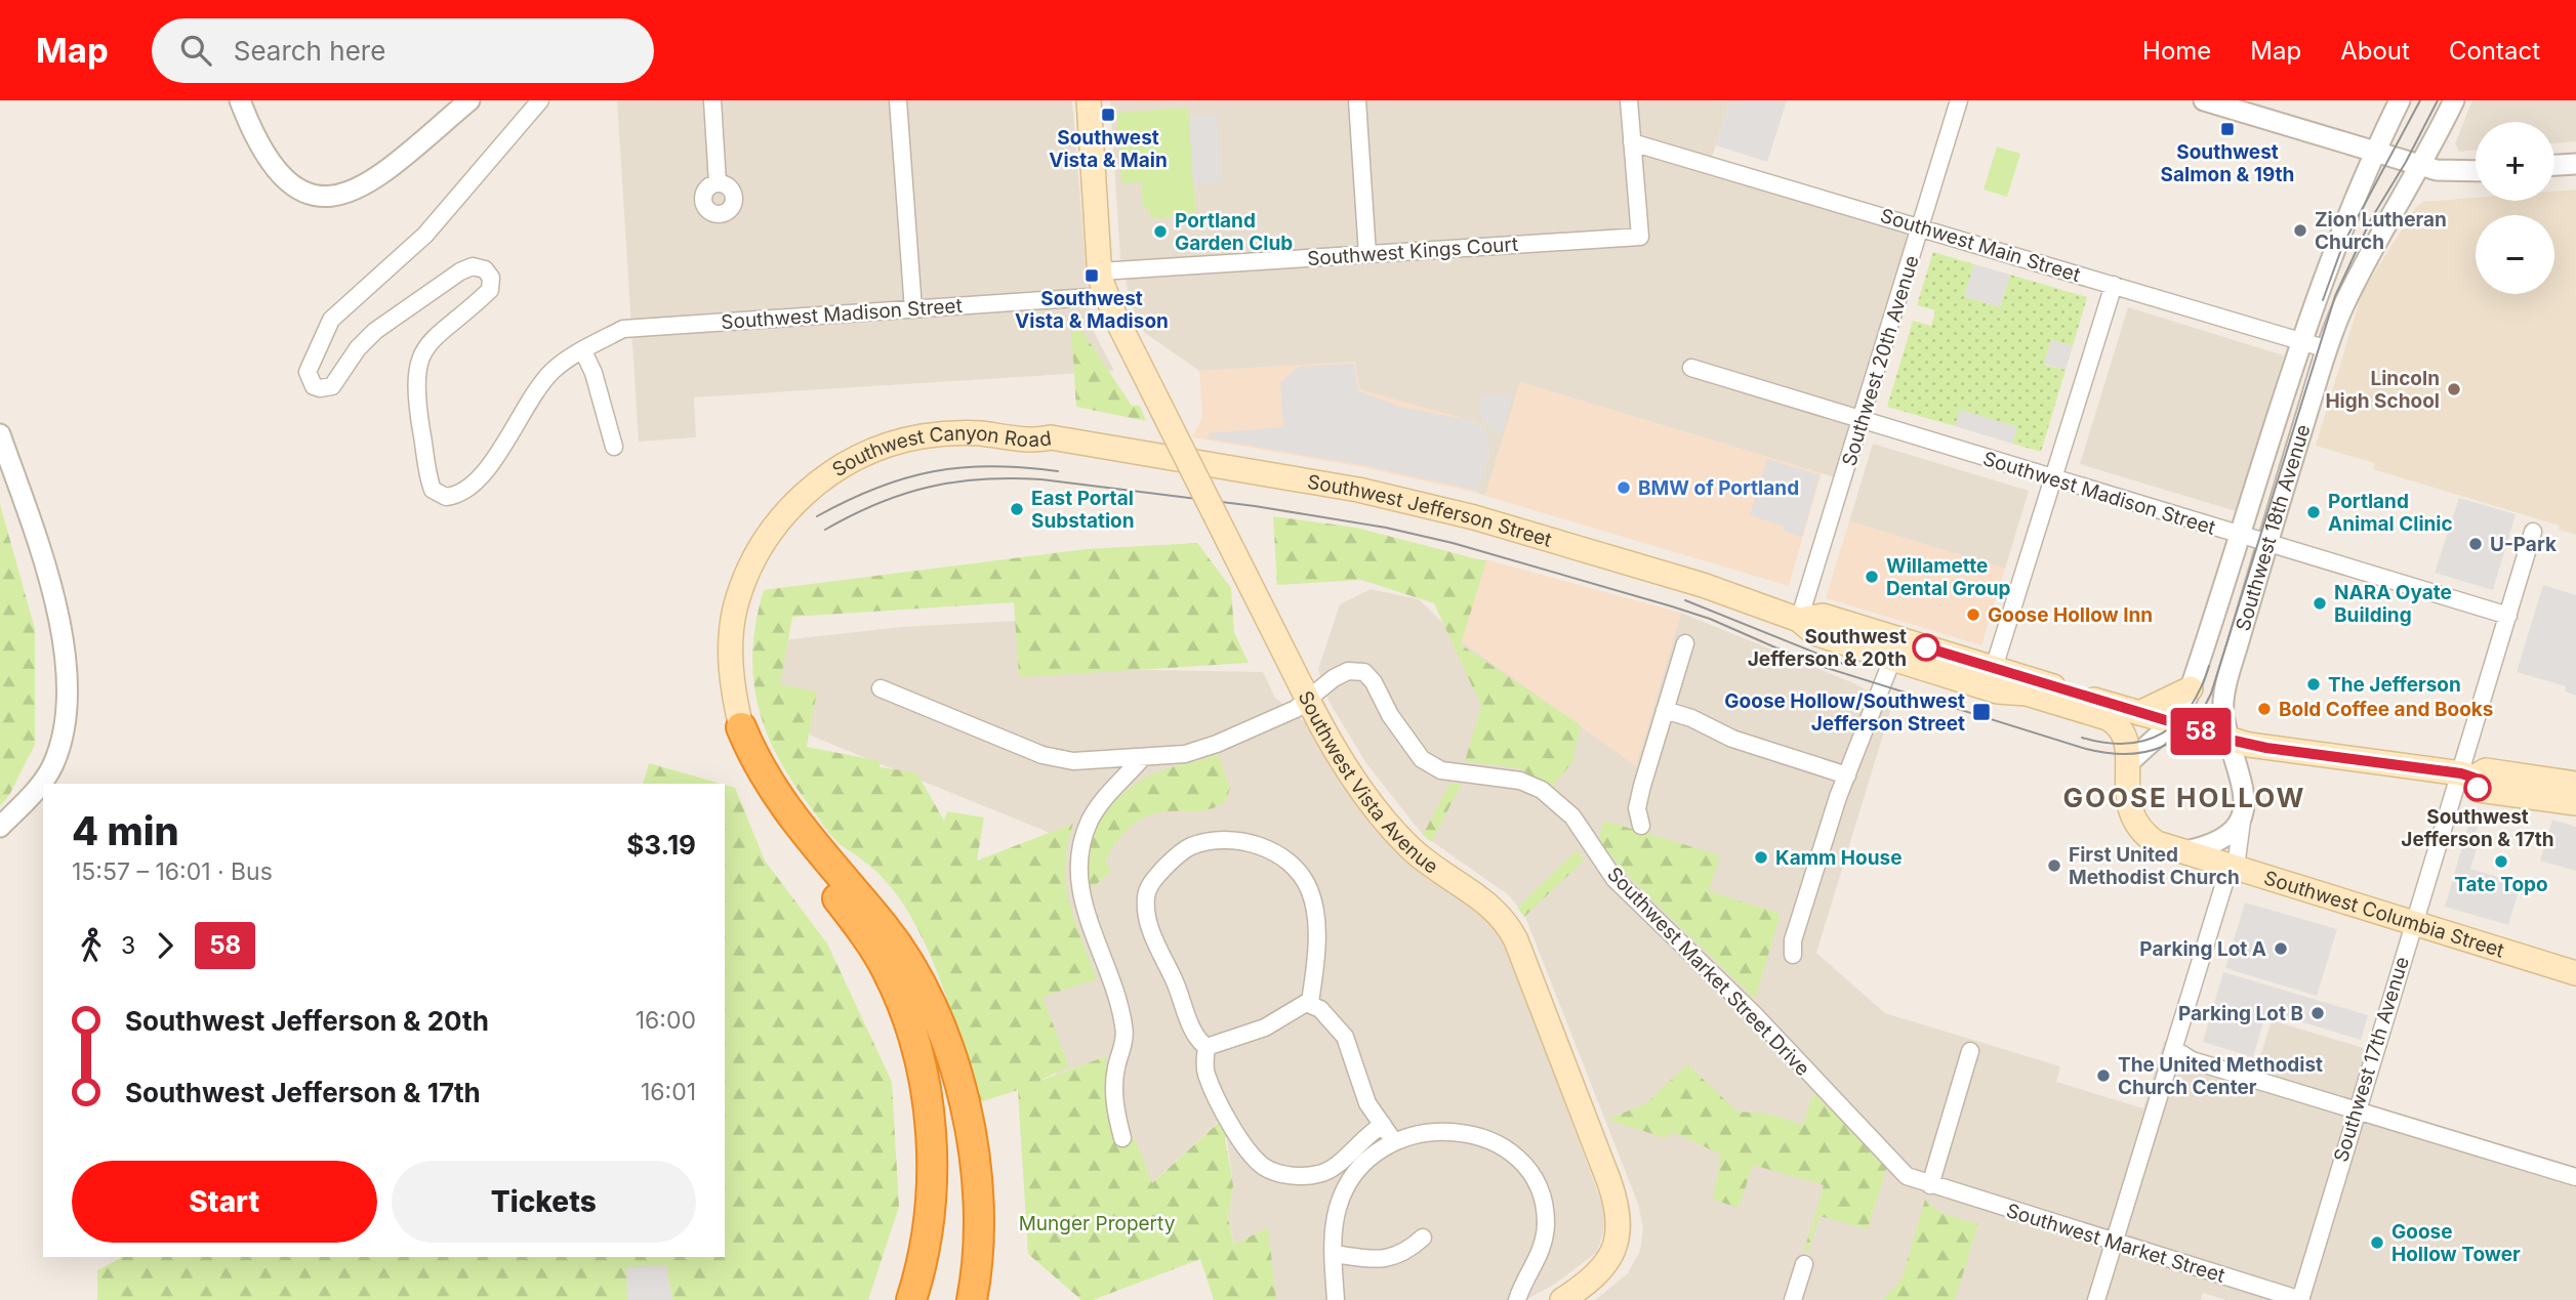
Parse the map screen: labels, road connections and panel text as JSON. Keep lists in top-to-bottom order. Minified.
{"streets":{"main road":["Southwest Canyon Road","Southwest Jefferson Street","Southwest Vista Avenue","Southwest Columbia Street"],"street":["Southwest Main Street","Southwest Kings Court","Southwest Madison Street","Southwest 20th Avenue","Southwest 18th Avenue","Southwest Market Street Drive","Southwest 17th Avenue","Southwest Market Street"]},"crossings":[["Southwest Main Street","Southwest Kings Court"],["Southwest Main Street","Southwest 20th Avenue"],["Southwest Main Street","Southwest 18th Avenue"],["Southwest Kings Court","Southwest Vista Avenue"],["Southwest Madison Street","Southwest 20th Avenue"],["Southwest Madison Street","Southwest 18th Avenue"],["Southwest Madison Street","Southwest Vista Avenue"],["Southwest Madison Street","Southwest 17th Avenue"],["Southwest 20th Avenue","Southwest Jefferson Street"],["Southwest Canyon Road","Southwest Jefferson Street"],["Southwest Jefferson Street","Southwest 18th Avenue"],["Southwest Jefferson Street","Southwest Columbia Street"],["Southwest Jefferson Street","Southwest 17th Avenue"],["Southwest 18th Avenue","Southwest Columbia Street"],["Southwest 18th Avenue","Southwest Market Street"],["Southwest Vista Avenue","Southwest Market Street Drive"],["Southwest Columbia Street","Southwest 17th Avenue"],["Southwest Market Street Drive","Southwest Market Street"],["Southwest 17th Avenue","Southwest Market Street"]],"districts":["GOOSE HOLLOW"],"parks":["Munger Property"],"places":{"transit":["Southwest Vista & Main","Southwest Salmon & 19th","Southwest Vista & Madison","Goose Hollow/Southwest Jefferson Street"],"other":["Zion Lutheran Church","Portland Garden Club","Lincoln High School","BMW of Portland","East Portal Substation","Portland Animal Clinic","U-Park","Willamette Dental Group","NARA Oyate Building","Goose Hollow Inn","Southwest Jefferson & 20th","The Jefferson","Bold Coffee and Books","Southwest Jefferson & 17th","Kamm House","Tate Topo","First United Methodist Church","Parking Lot A","Parking Lot B","The United Methodist Church Center","Goose Hollow Tower"]},"lines":["bus line 58"],"page":{"header":"Map","search":"Search here","nav":["Home","Map","About","Contact"],"on_map":"58","map_buttons":["+","−"],"heading":["4 min","15:57 – 16:01 · Bus","$3.19"],"legs":["3","58"],"list":[{"name":"Southwest Jefferson & 20th","value":"16:00"},{"name":"Southwest Jefferson & 17th","value":"16:01"}],"buttons":["Start","Tickets"]}}
